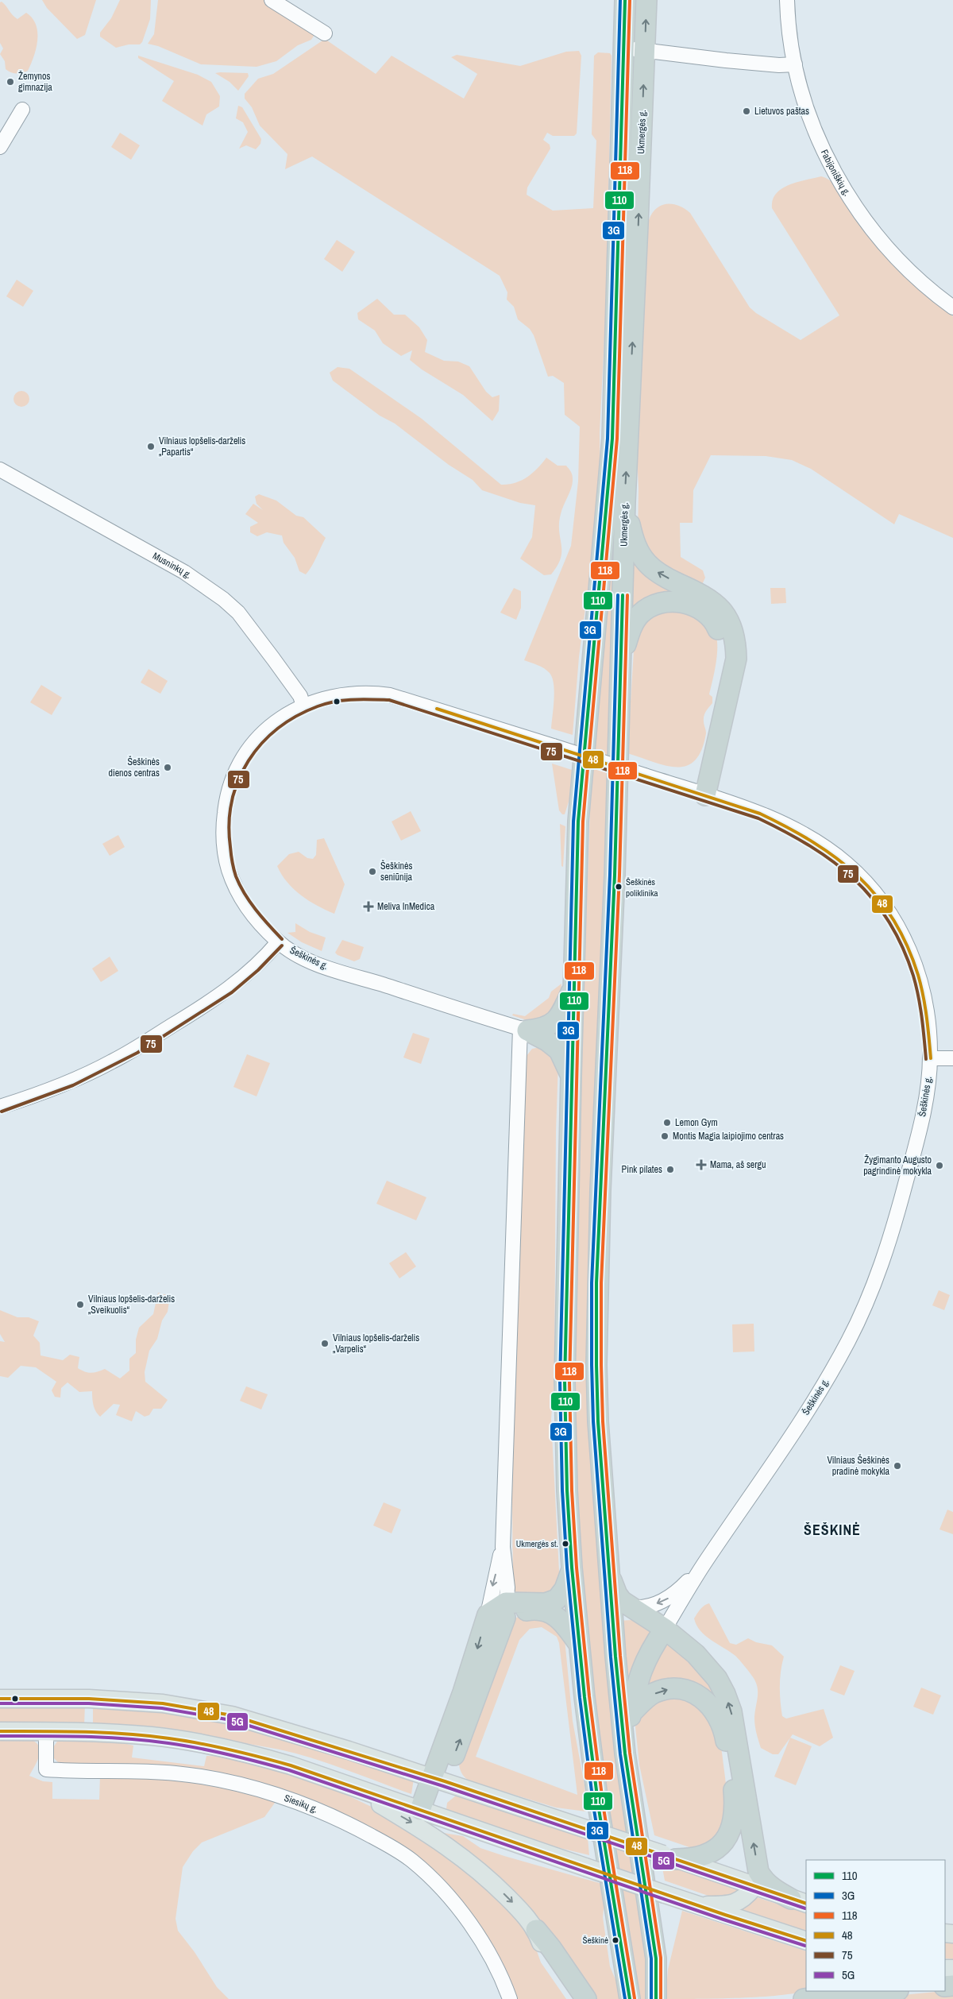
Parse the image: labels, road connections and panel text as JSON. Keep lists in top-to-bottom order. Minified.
{"streets":{"highway":["Ukmergės g."],"street":["Fabijoniškių g.","Musninkų g.","Šeškinės g.","Siesikų g."]},"crossings":[["Musninkų g.","Šeškinės g."]],"districts":["ŠEŠKINĖ"],"places":{"other":["Žemynos gimnazija","Lietuvos paštas","Vilniaus lopšelis-darželis „Papartis“","Šeškinės dienos centras","Šeškinės seniūnija","Šeškinės poliklinika","Lemon Gym","Montis Magia laipiojimo centras","Žygimanto Augusto pagrindinė mokykla","Pink pilates","Vilniaus lopšelis-darželis „Sveikuolis“","Vilniaus lopšelis-darželis „Varpelis“","Vilniaus Šeškinės pradinė mokykla","Ukmergės st.","Šeškinė"],"health":["Meliva InMedica","Mama, aš sergu"]},"lines":["transit line 110","transit line 3G","transit line 118","transit line 75","transit line 48","transit line 5G"],"legend":["110","3G","118","48","75","5G"]}
